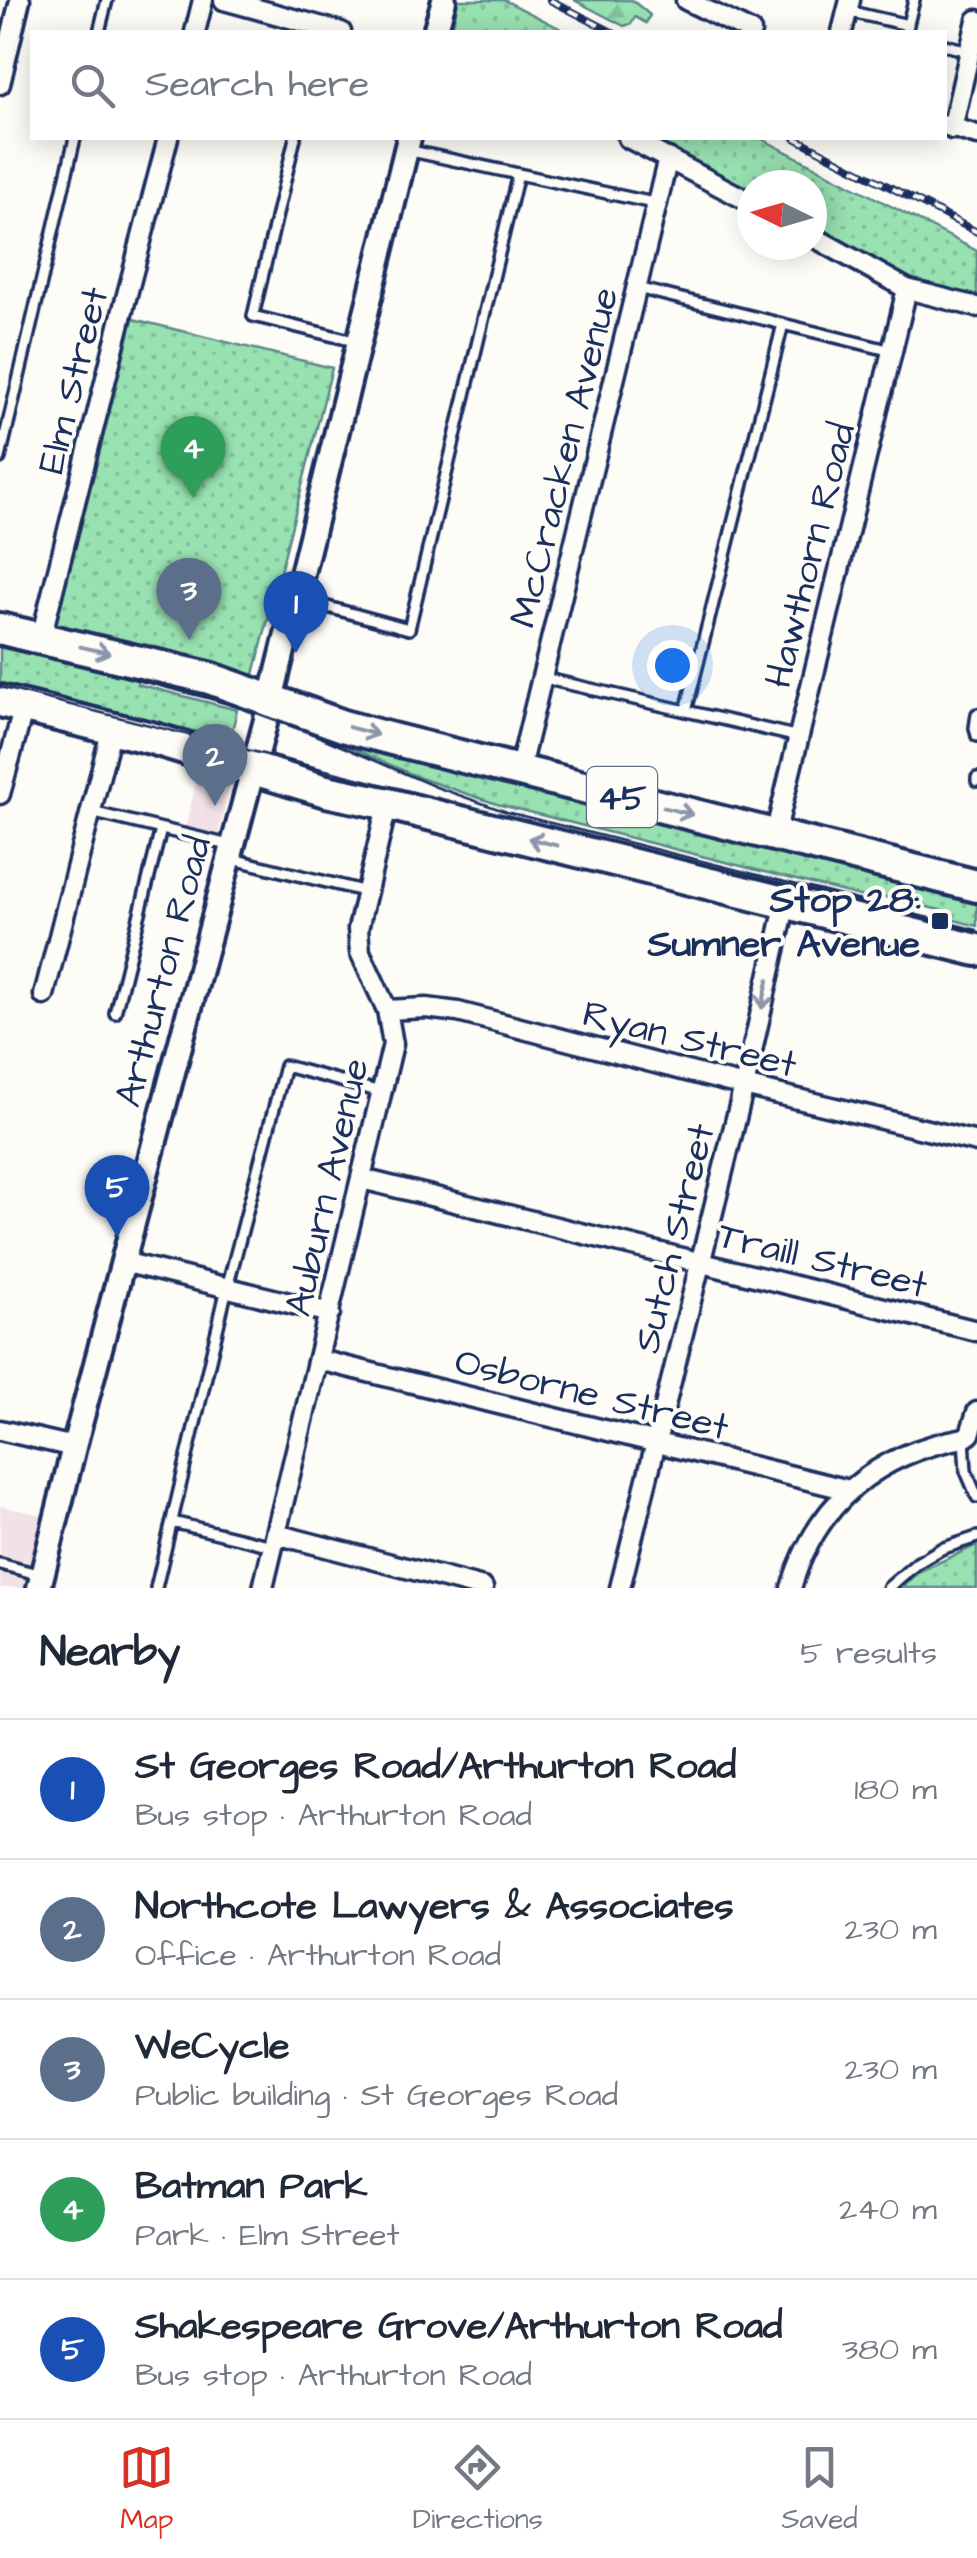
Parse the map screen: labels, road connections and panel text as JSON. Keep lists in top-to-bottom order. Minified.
{"streets":{"highway":["45"],"street":["Elm Street","McCracken Avenue","Hawthorn Road","Arthurton Road","Ryan Street","Auburn Avenue","Sutch Street","Traill Street","Osborne Street"]},"crossings":[["Elm Street","45"],["McCracken Avenue","45"],["Hawthorn Road","45"],["45","Arthurton Road"],["45","Auburn Avenue"],["45","Sutch Street"],["Ryan Street","Auburn Avenue"],["Ryan Street","Sutch Street"],["Auburn Avenue","Traill Street"],["Auburn Avenue","Osborne Street"],["Sutch Street","Traill Street"],["Sutch Street","Osborne Street"]],"places":{"transit":["Stop 28: Sumner Avenue"]},"north":"left","page":{"search":"Search here","pins":["4","3","1","2","5"],"heading":["Nearby","5 results"],"list":[{"mark":"1","name":"St Georges Road/Arthurton Road","note":"Bus stop · Arthurton Road","value":"180 m"},{"mark":"2","name":"Northcote Lawyers & Associates","note":"Office · Arthurton Road","value":"230 m"},{"mark":"3","name":"WeCycle","note":"Public building · St Georges Road","value":"230 m"},{"mark":"4","name":"Batman Park","note":"Park · Elm Street","value":"240 m"},{"mark":"5","name":"Shakespeare Grove/Arthurton Road","note":"Bus stop · Arthurton Road","value":"380 m"}],"nav":["Map","Directions","Saved"]}}
